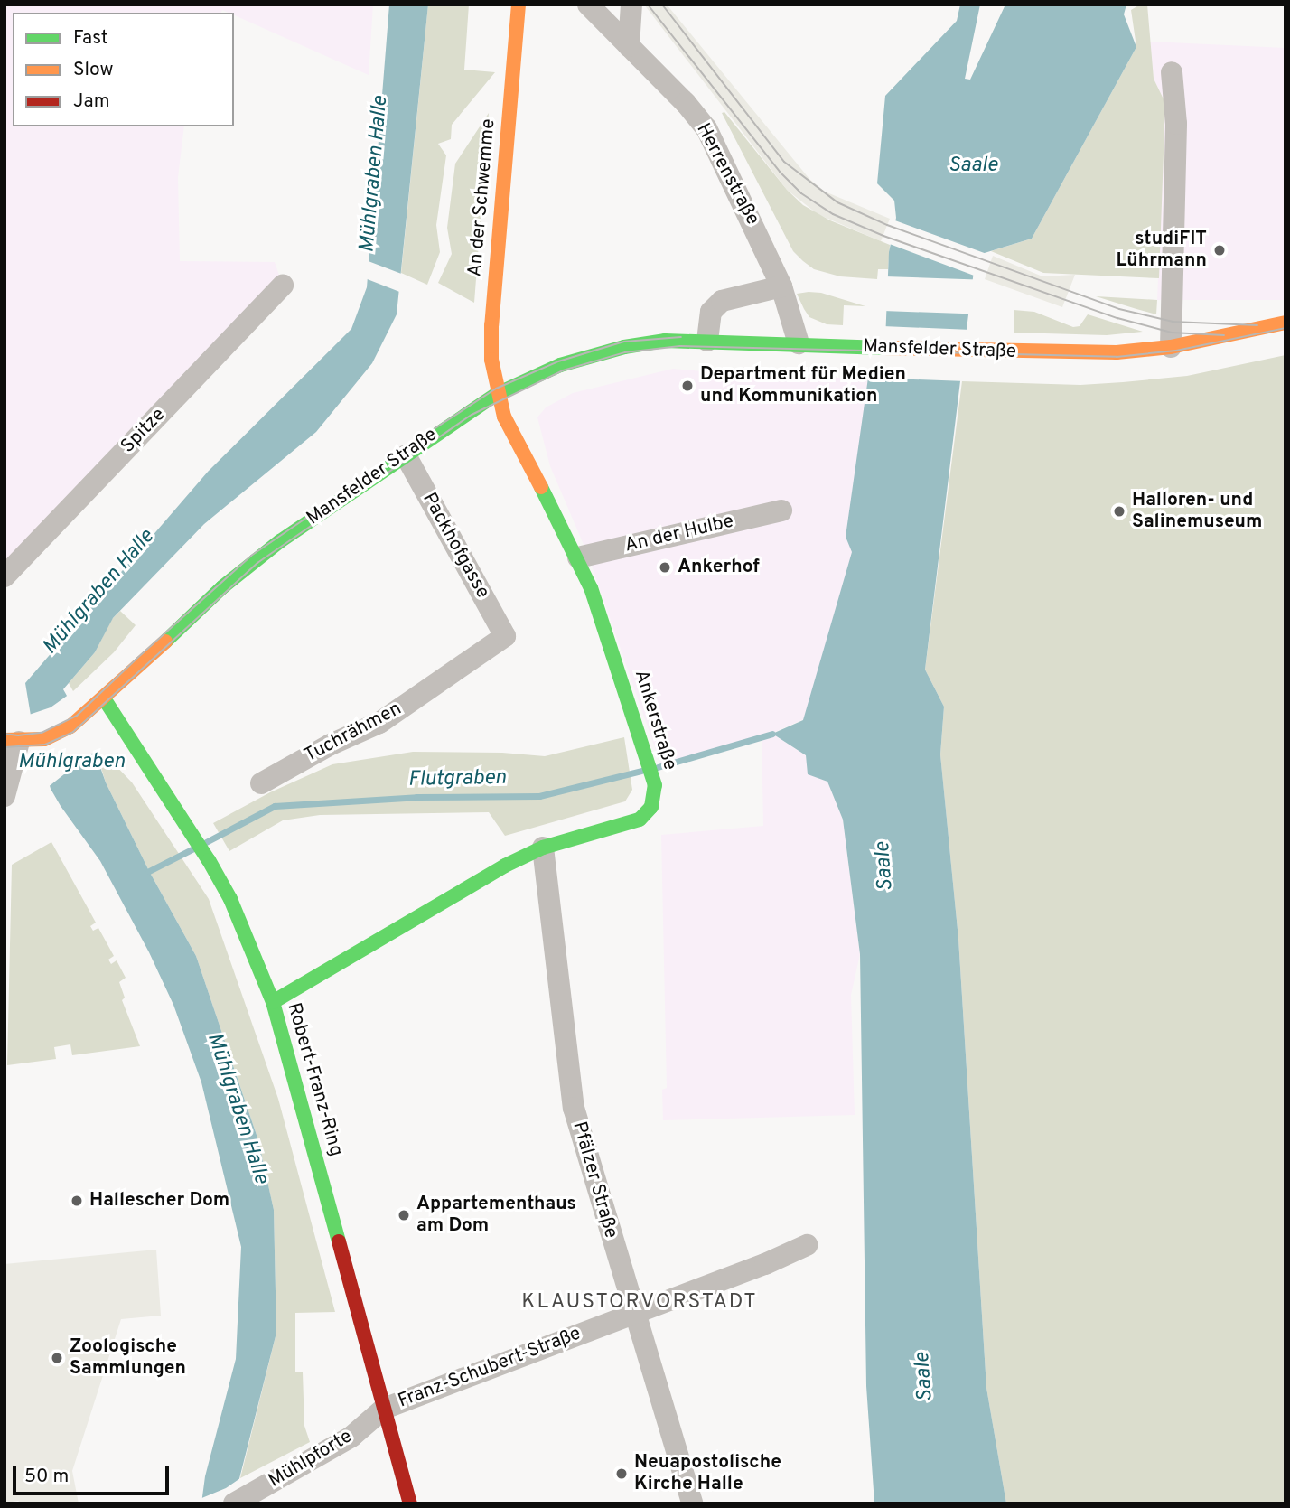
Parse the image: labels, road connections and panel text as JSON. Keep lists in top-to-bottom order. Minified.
{"streets":{"street":["Herrenstraße","An der Schwemme","Mansfelder Straße","Spitze","An der Hulbe","Packhofgasse","Ankerstraße","Tuchrähmen","Robert-Franz-Ring","Pfälzer Straße","Franz-Schubert-Straße","Mühlpforte"]},"crossings":[["Herrenstraße","Mansfelder Straße"],["An der Schwemme","Mansfelder Straße"],["An der Schwemme","Ankerstraße"],["Mansfelder Straße","Packhofgasse"],["Mansfelder Straße","Ankerstraße"],["Mansfelder Straße","Robert-Franz-Ring"],["An der Hulbe","Ankerstraße"],["Packhofgasse","Tuchrähmen"],["Ankerstraße","Robert-Franz-Ring"],["Ankerstraße","Pfälzer Straße"],["Robert-Franz-Ring","Franz-Schubert-Straße"],["Robert-Franz-Ring","Mühlpforte"],["Pfälzer Straße","Franz-Schubert-Straße"],["Franz-Schubert-Straße","Mühlpforte"]],"districts":["KLAUSTORVORSTADT"],"water":["Saale","Mühlgraben Halle","Mühlgraben","Flutgraben"],"places":["studiFIT Lührmann","Department für Medien und Kommunikation","Halloren- und Salinemuseum","Ankerhof","Hallescher Dom","Appartementhaus am Dom","Zoologische Sammlungen","Neuapostolische Kirche Halle"],"legend":["Fast","Slow","Jam"],"scale_bar":"50 m"}
